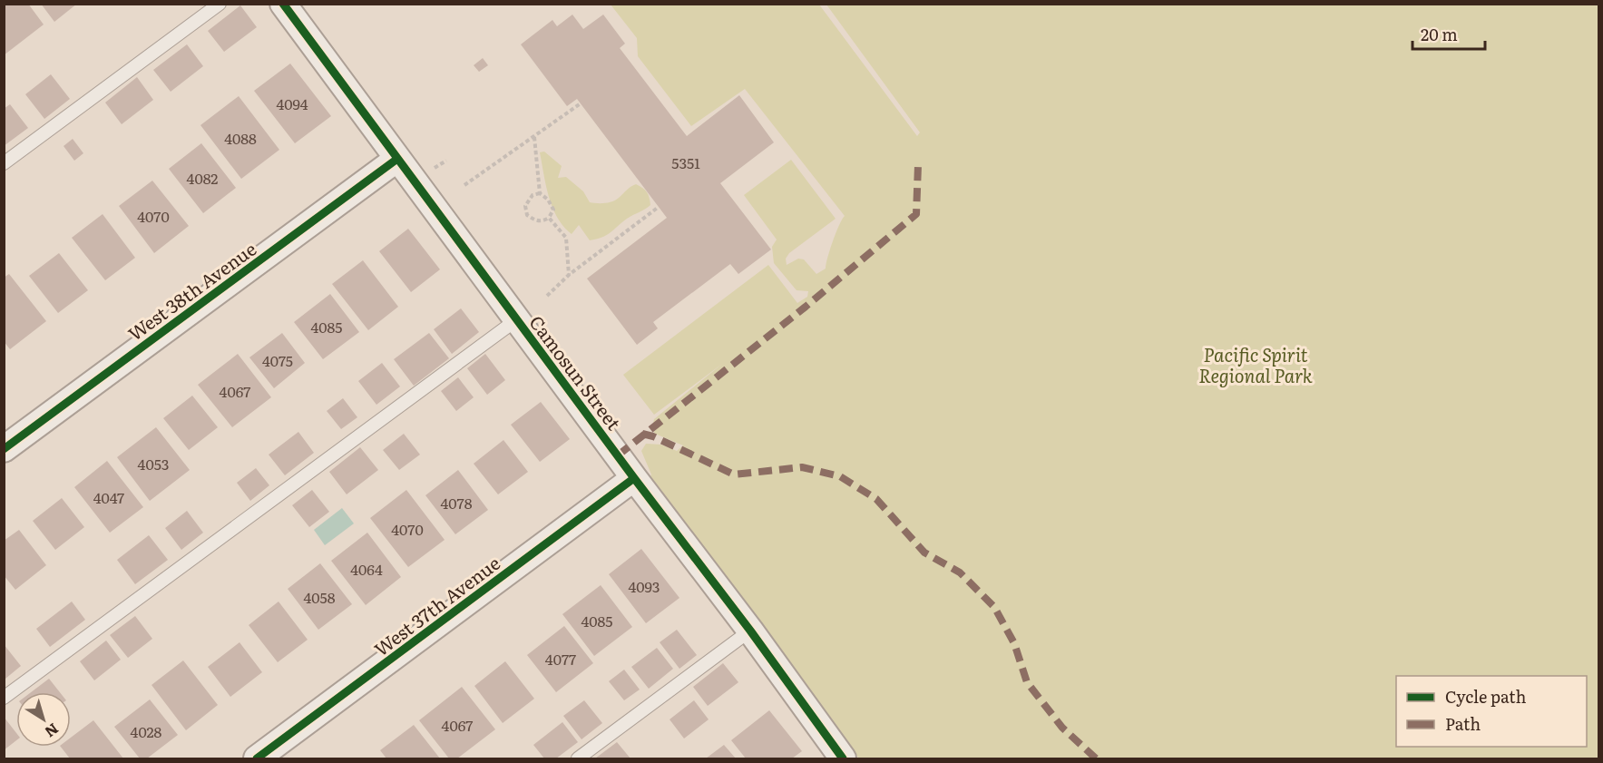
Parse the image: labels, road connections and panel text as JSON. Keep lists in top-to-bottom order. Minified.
{"streets":{"street":["West 38th Avenue","Camosun Street","West 37th Avenue"]},"crossings":[["West 38th Avenue","Camosun Street"],["Camosun Street","West 37th Avenue"]],"parks":["Pacific Spirit Regional Park"],"house_numbers":["4094","4088","5351","4082","4070","4085","4075","4067","4053","4047","4078","4070","4064","4093","4058","4085","4077","4067","4028"],"legend":["Cycle path","Path"],"scale_bar":"20 m","north":"bottom right"}
